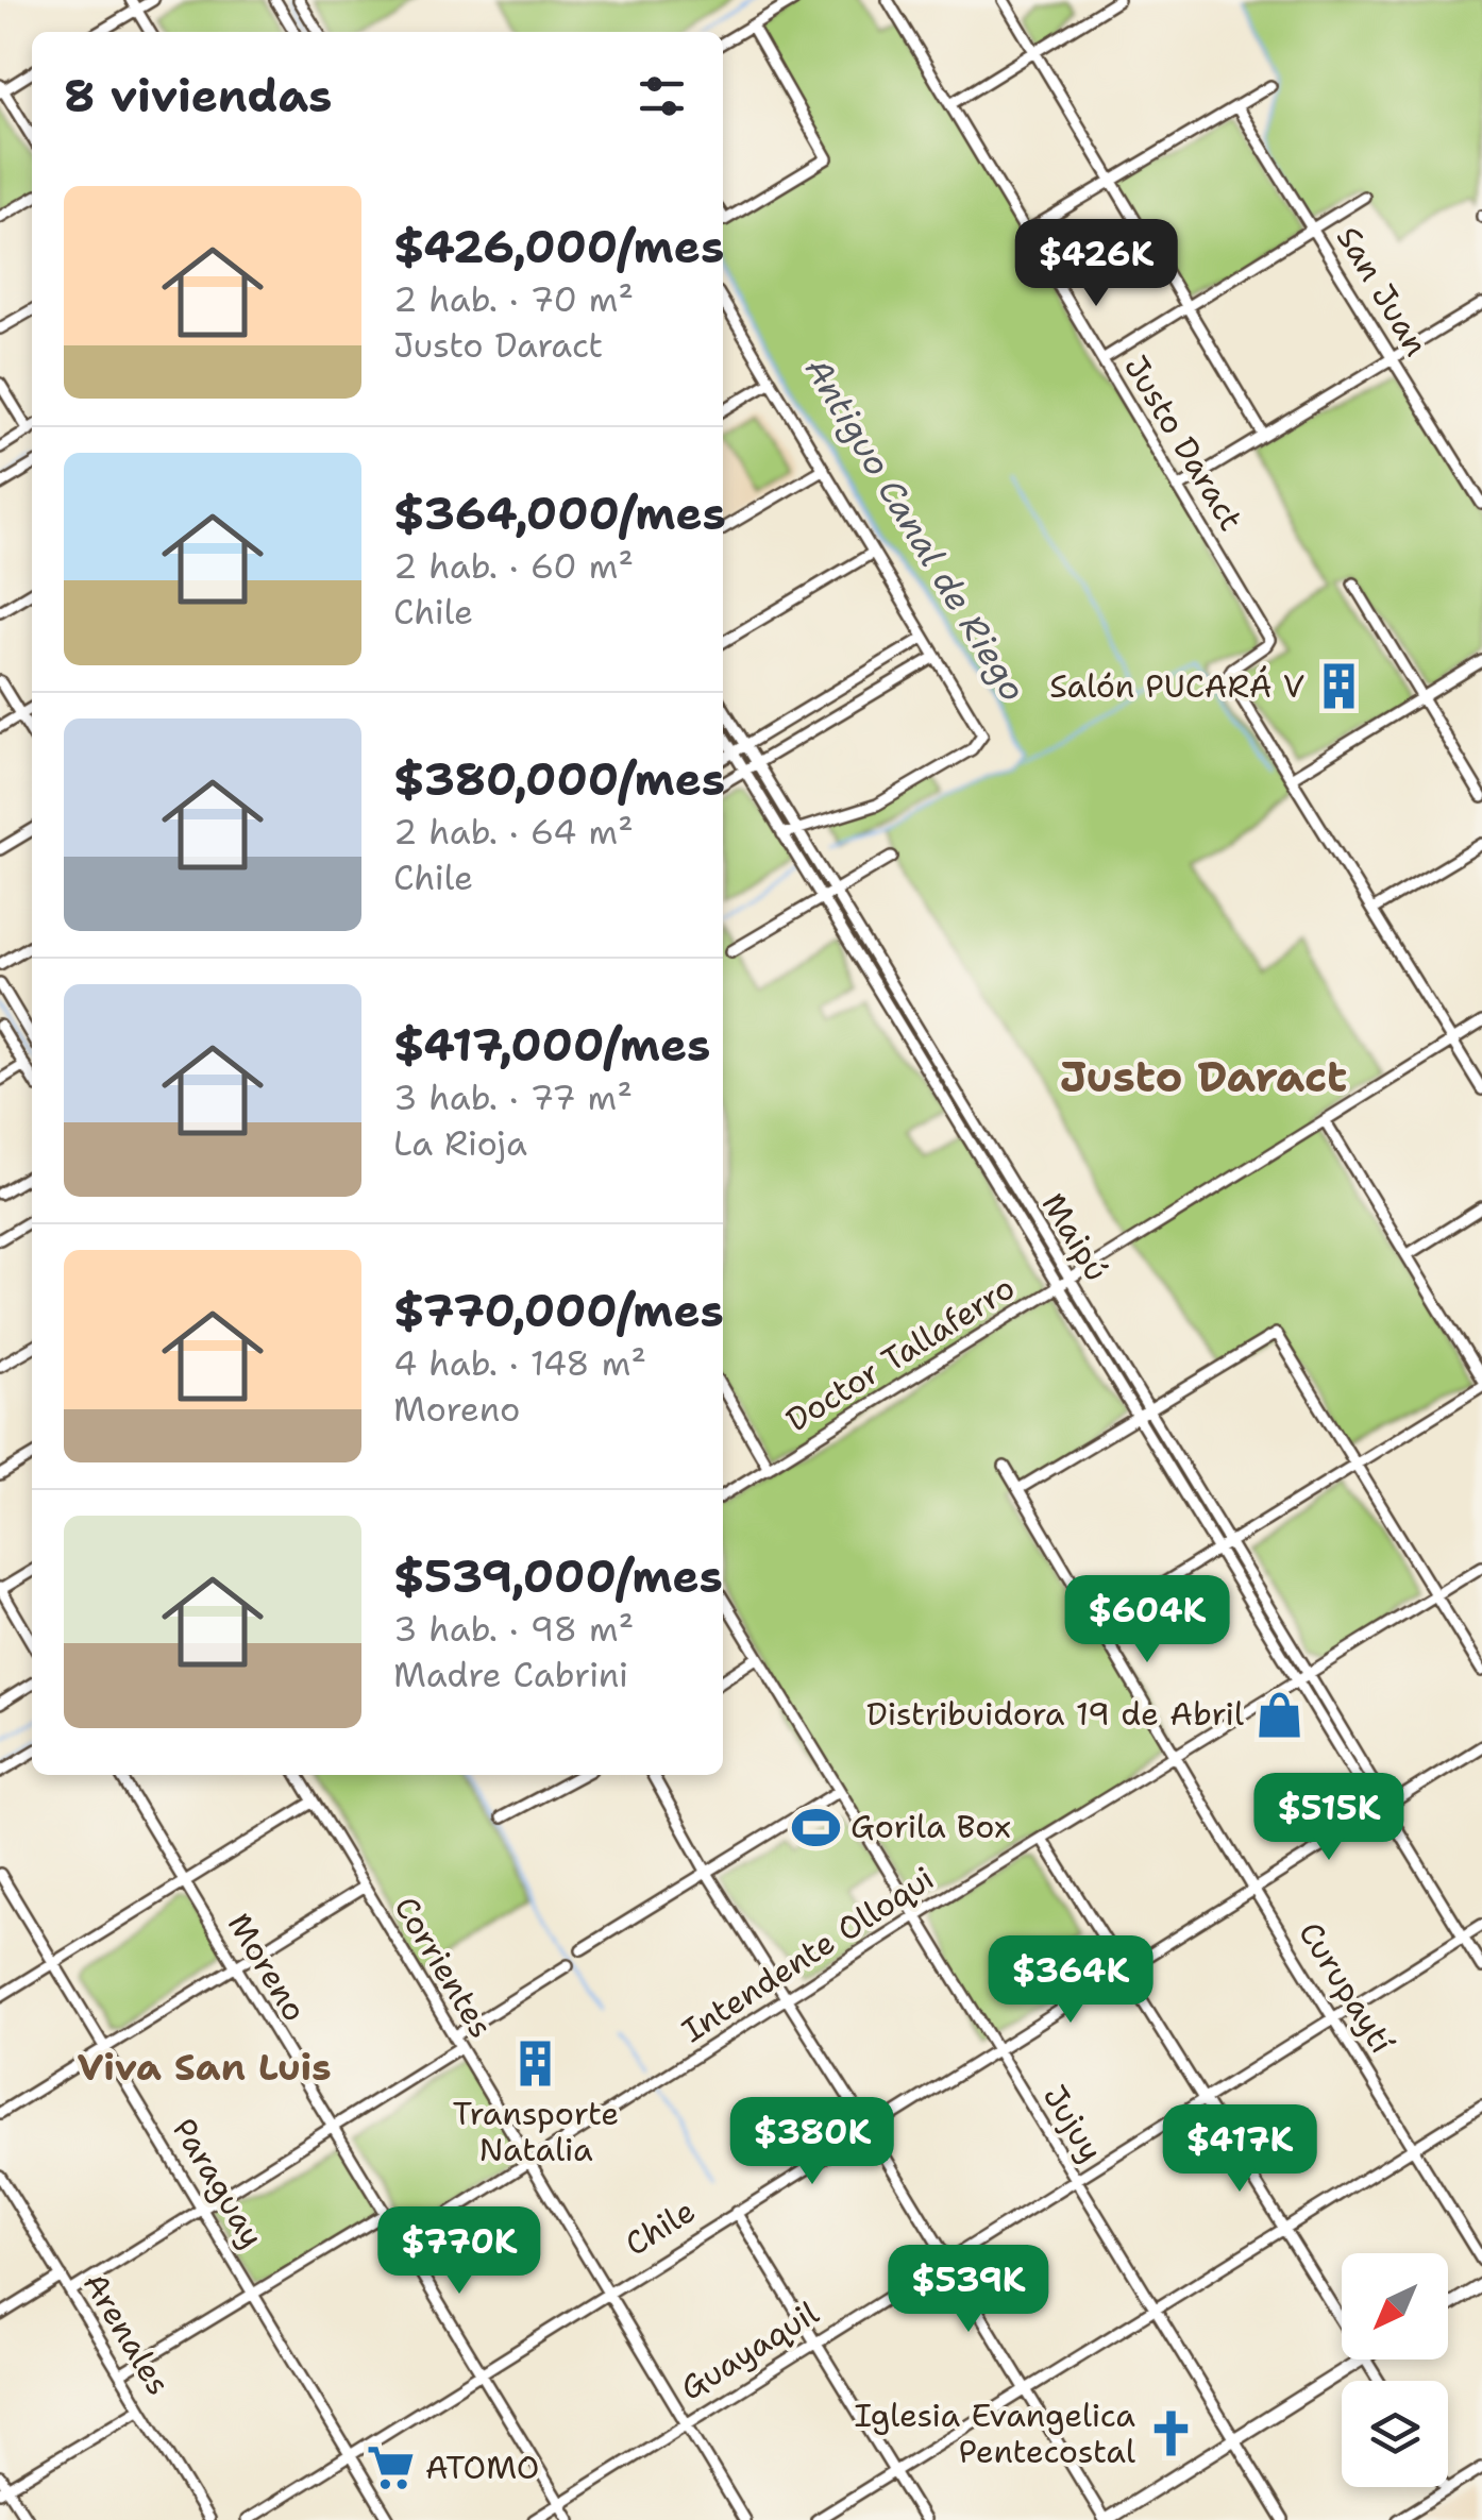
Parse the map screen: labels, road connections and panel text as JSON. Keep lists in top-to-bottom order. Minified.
{"streets":{"street":["San Juan","Justo Daract","Maipú","Doctor Tallaferro","Intendente Olloqui","Moreno","Corrientes","Curupaytí","Jujuy","Paraguay","Chile","Arenales","Guayaquil"]},"crossings":[["Maipú","Doctor Tallaferro"],["Maipú","Intendente Olloqui"],["Maipú","Chile"],["Maipú","Guayaquil"],["Intendente Olloqui","Moreno"],["Intendente Olloqui","Corrientes"],["Intendente Olloqui","Curupaytí"],["Intendente Olloqui","Jujuy"],["Moreno","Chile"],["Moreno","Guayaquil"],["Corrientes","Chile"],["Corrientes","Guayaquil"],["Curupaytí","Chile"],["Curupaytí","Guayaquil"],["Jujuy","Chile"],["Jujuy","Guayaquil"],["Paraguay","Chile"]],"districts":["Justo Daract","Viva San Luis"],"water":["Antiguo Canal de Riego"],"places":{"building":["Salón PUCARÁ V","Transporte Natalia"],"shop":["Distribuidora 19 de Abril"],"sports":["Gorila Box"],"church":["Iglesia Evangelica Pentecostal"],"supermarket":["ATOMO"]},"north":"bottom left","page":{"heading":"8 viviendas","list":[{"name":"$426,000/mes","note":"2 hab. · 70 m² · Justo Daract"},{"name":"$364,000/mes","note":"2 hab. · 60 m² · Chile"},{"name":"$380,000/mes","note":"2 hab. · 64 m² · Chile"},{"name":"$417,000/mes","note":"3 hab. · 77 m² · La Rioja"},{"name":"$770,000/mes","note":"4 hab. · 148 m² · Moreno"},{"name":"$539,000/mes","note":"3 hab. · 98 m² · Madre Cabrini"}],"price":["$426K","$604K","$515K","$364K","$380K","$417K","$770K","$539K"]}}
